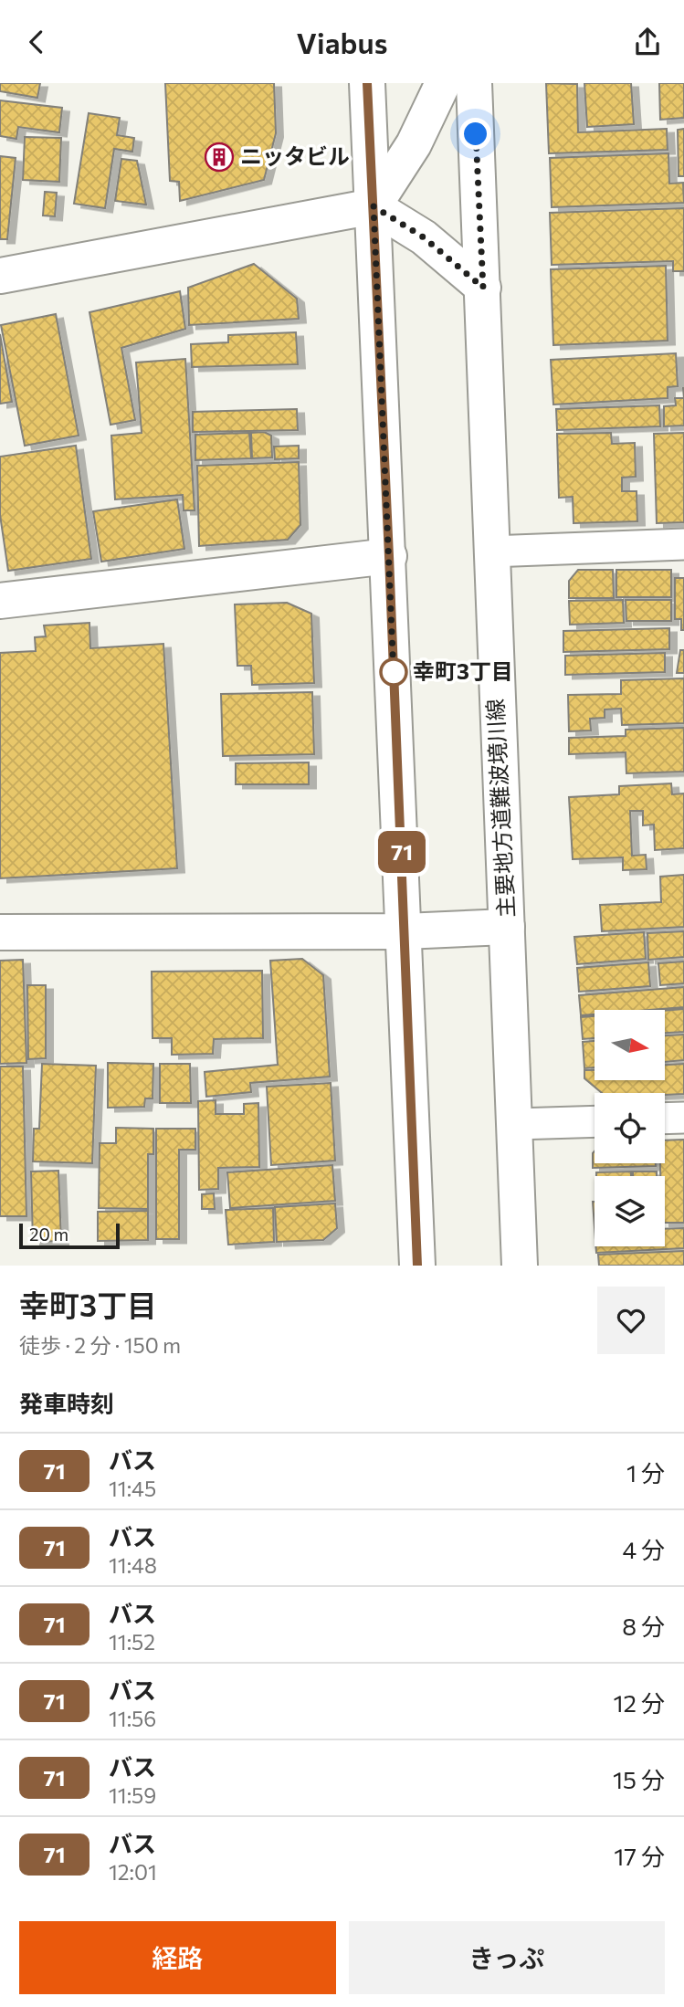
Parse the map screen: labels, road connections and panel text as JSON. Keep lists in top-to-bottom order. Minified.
{"streets":{"main road":["主要地方道難波境川線"]},"places":{"building":["ニッタビル"],"other":["幸町3丁目"]},"lines":["bus line 71"],"scale_bar":"20 m","north":"right","page":{"header":"Viabus","on_map":"71","scale":"20 m","heading":[["幸町3丁目","徒歩 · 2 分 · 150 m"],"発車時刻"],"list":[{"mark":"71","name":"バス","note":"11:45","value":"1 分"},{"mark":"71","name":"バス","note":"11:48","value":"4 分"},{"mark":"71","name":"バス","note":"11:52","value":"8 分"},{"mark":"71","name":"バス","note":"11:56","value":"12 分"},{"mark":"71","name":"バス","note":"11:59","value":"15 分"},{"mark":"71","name":"バス","note":"12:01","value":"17 分"}],"buttons":["経路","きっぷ"]}}
